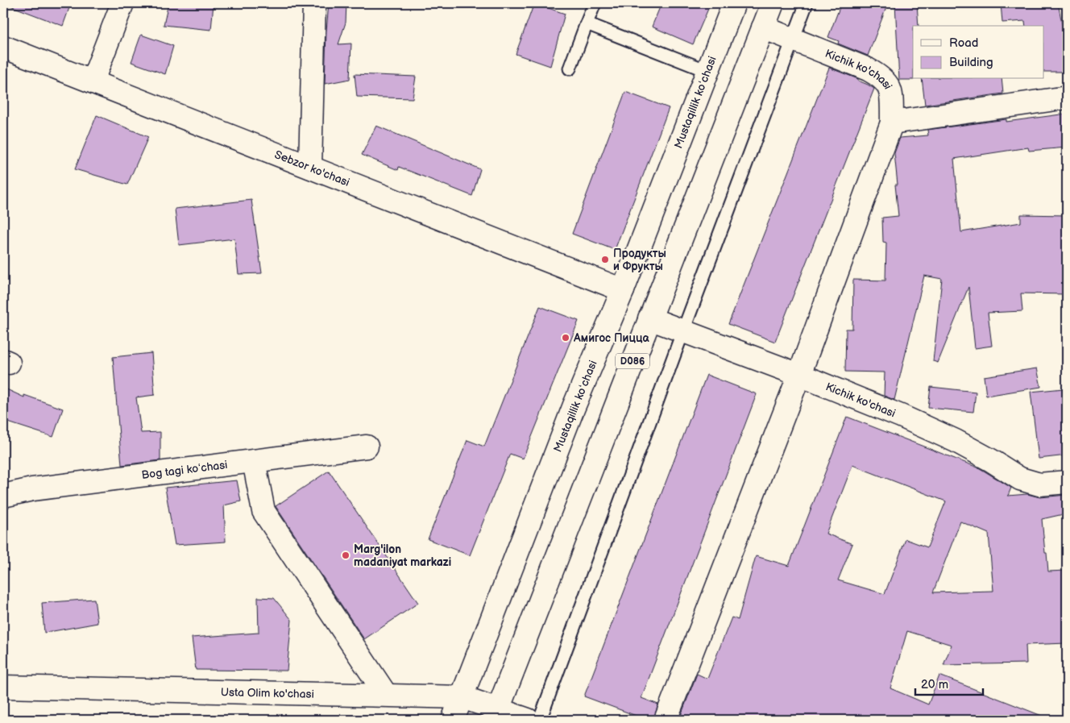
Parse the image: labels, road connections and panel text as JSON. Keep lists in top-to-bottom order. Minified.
{"streets":{"street":["Kichik ko'chasi","Mustaqillik koʻchasi","Sebzor ko'chasi","D086","Bog tagi koʻchasi","Usta Olim ko'chasi"]},"crossings":[["Kichik ko'chasi","D086"],["Mustaqillik koʻchasi","Sebzor ko'chasi"],["Mustaqillik koʻchasi","Usta Olim ko'chasi"],["D086","Usta Olim ko'chasi"]],"places":["Продукты и Фрукты","Амигос Пицца","Marg'ilon madaniyat markazi"],"legend":["Road","Building"],"scale_bar":"20 m"}
